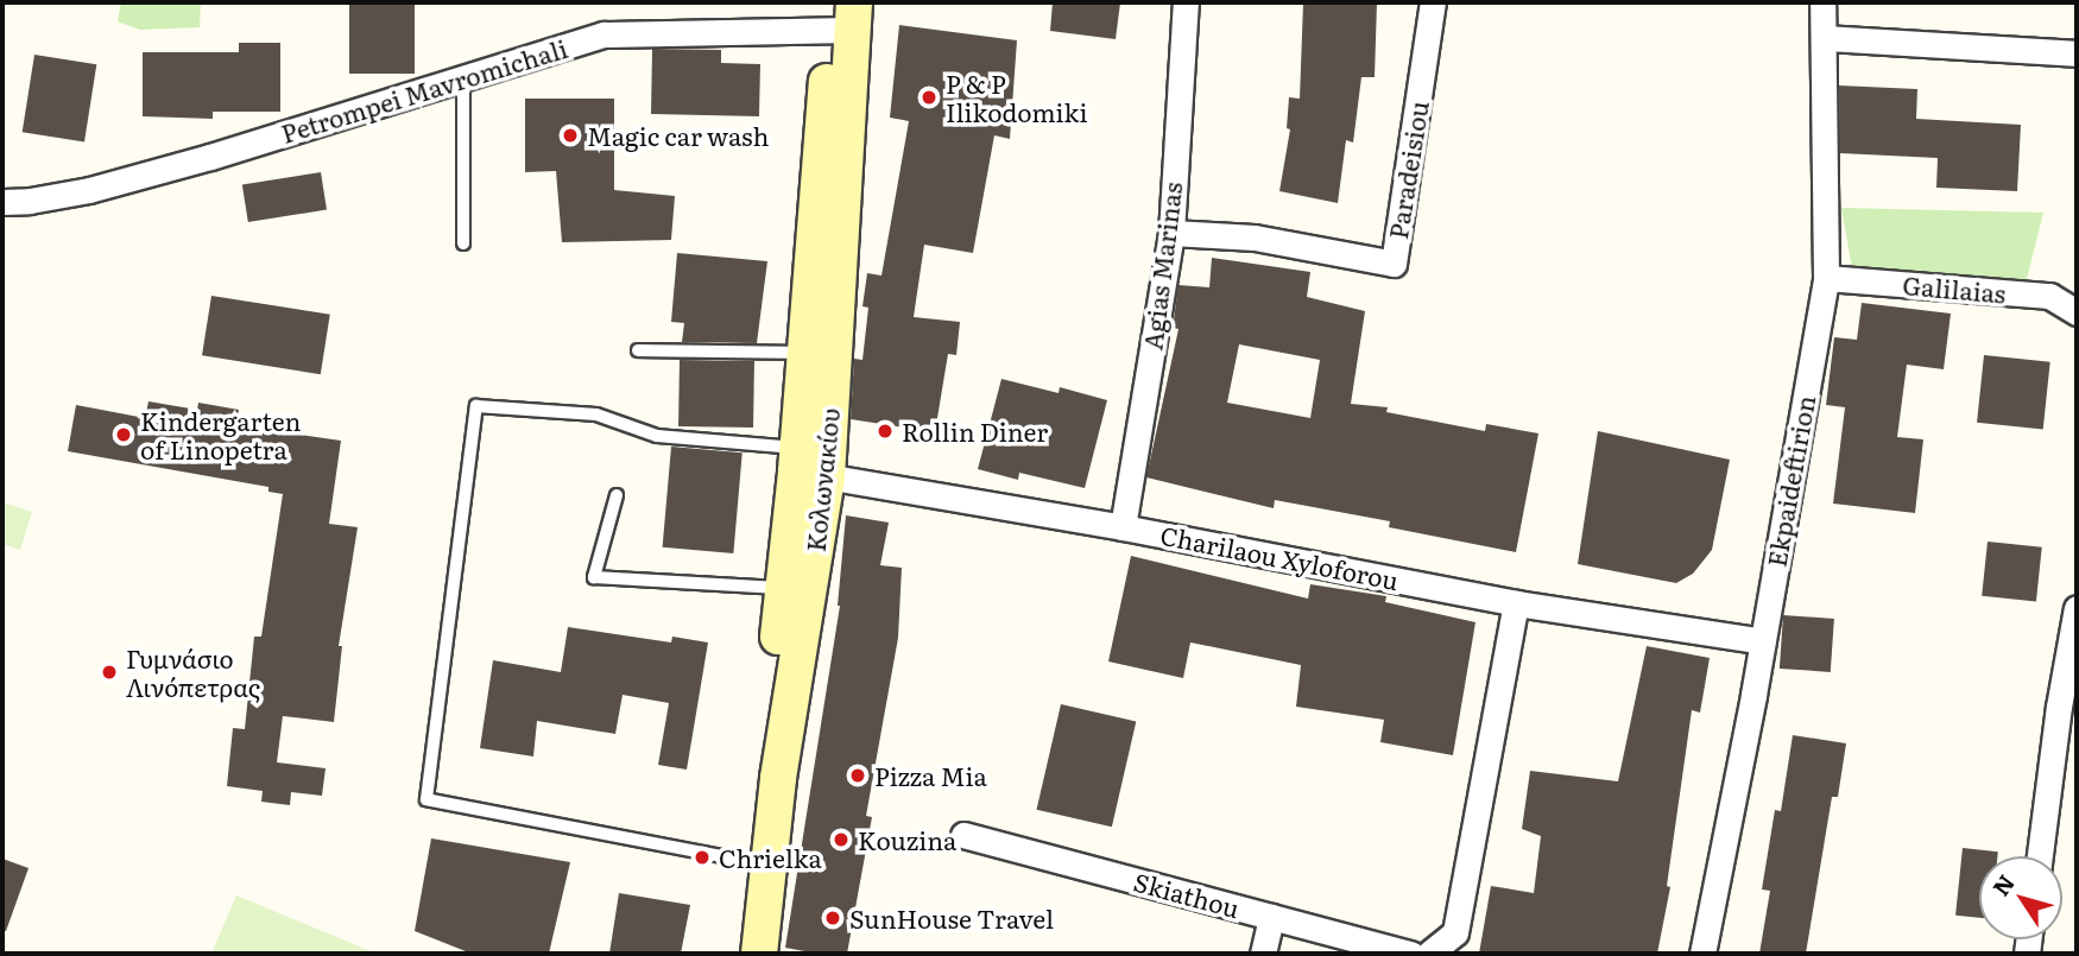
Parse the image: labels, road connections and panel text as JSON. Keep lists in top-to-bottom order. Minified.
{"streets":{"main road":["Κολωνακίου"],"street":["Petrompei Mavromichali","Paradeisiou","Agias Marinas","Galilaias","Ekpaideftirion","Charilaou Xyloforou","Skiathou"]},"crossings":[["Petrompei Mavromichali","Κολωνακίου"],["Paradeisiou","Agias Marinas"],["Agias Marinas","Charilaou Xyloforou"],["Galilaias","Ekpaideftirion"],["Κολωνακίου","Charilaou Xyloforou"],["Ekpaideftirion","Charilaou Xyloforou"]],"places":["P & P Ilikodomiki","Magic car wash","Rollin Diner","Kindergarten of Linopetra","Γυμνάσιο Λινόπετρας","Pizza Mia","Kouzina","Chrielka","SunHouse Travel"],"north":"top left"}
